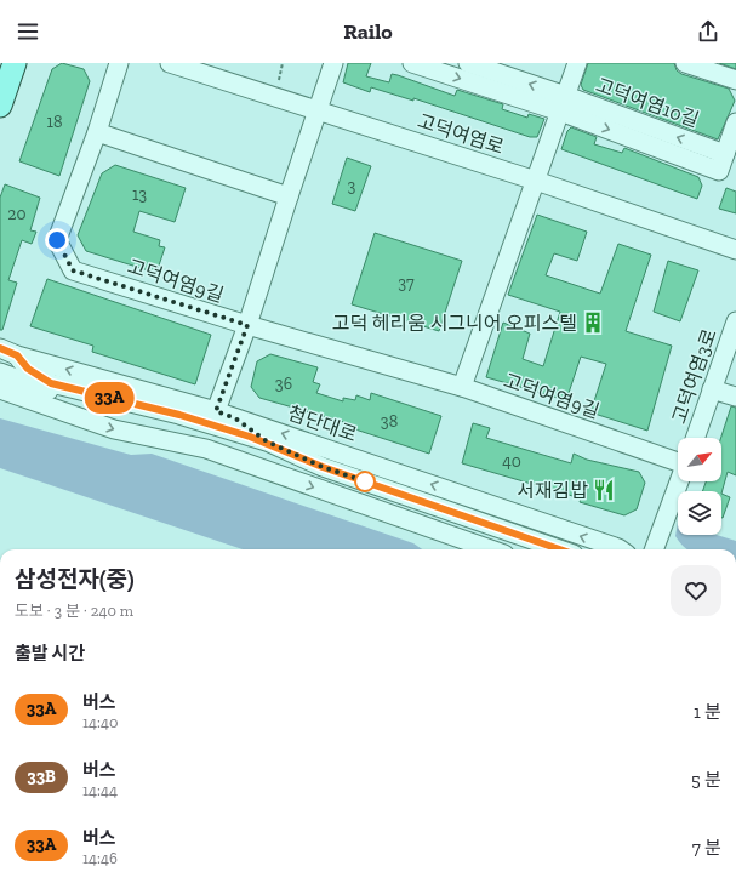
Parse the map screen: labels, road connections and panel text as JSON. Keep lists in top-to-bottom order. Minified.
{"streets":{"street":["고덕여염10길","고덕여염로","고덕여염9길","고덕여염3로","첨단대로"]},"places":{"building":["고덕 헤리움 시그니어 오피스텔"],"restaurant":["서재김밥"]},"lines":["bus line 33A"],"house_numbers":["18","3","13","20","37","36","38","40"],"north":"top right","page":{"header":"Railo","on_map":"33A","heading":[["삼성전자(중)","도보 · 3 분 · 240 m"],"출발 시간"],"list":[{"mark":"33A","name":"버스","note":"14:40","value":"1 분"},{"mark":"33B","name":"버스","note":"14:44","value":"5 분"},{"mark":"33A","name":"버스","note":"14:46","value":"7 분"}]}}
